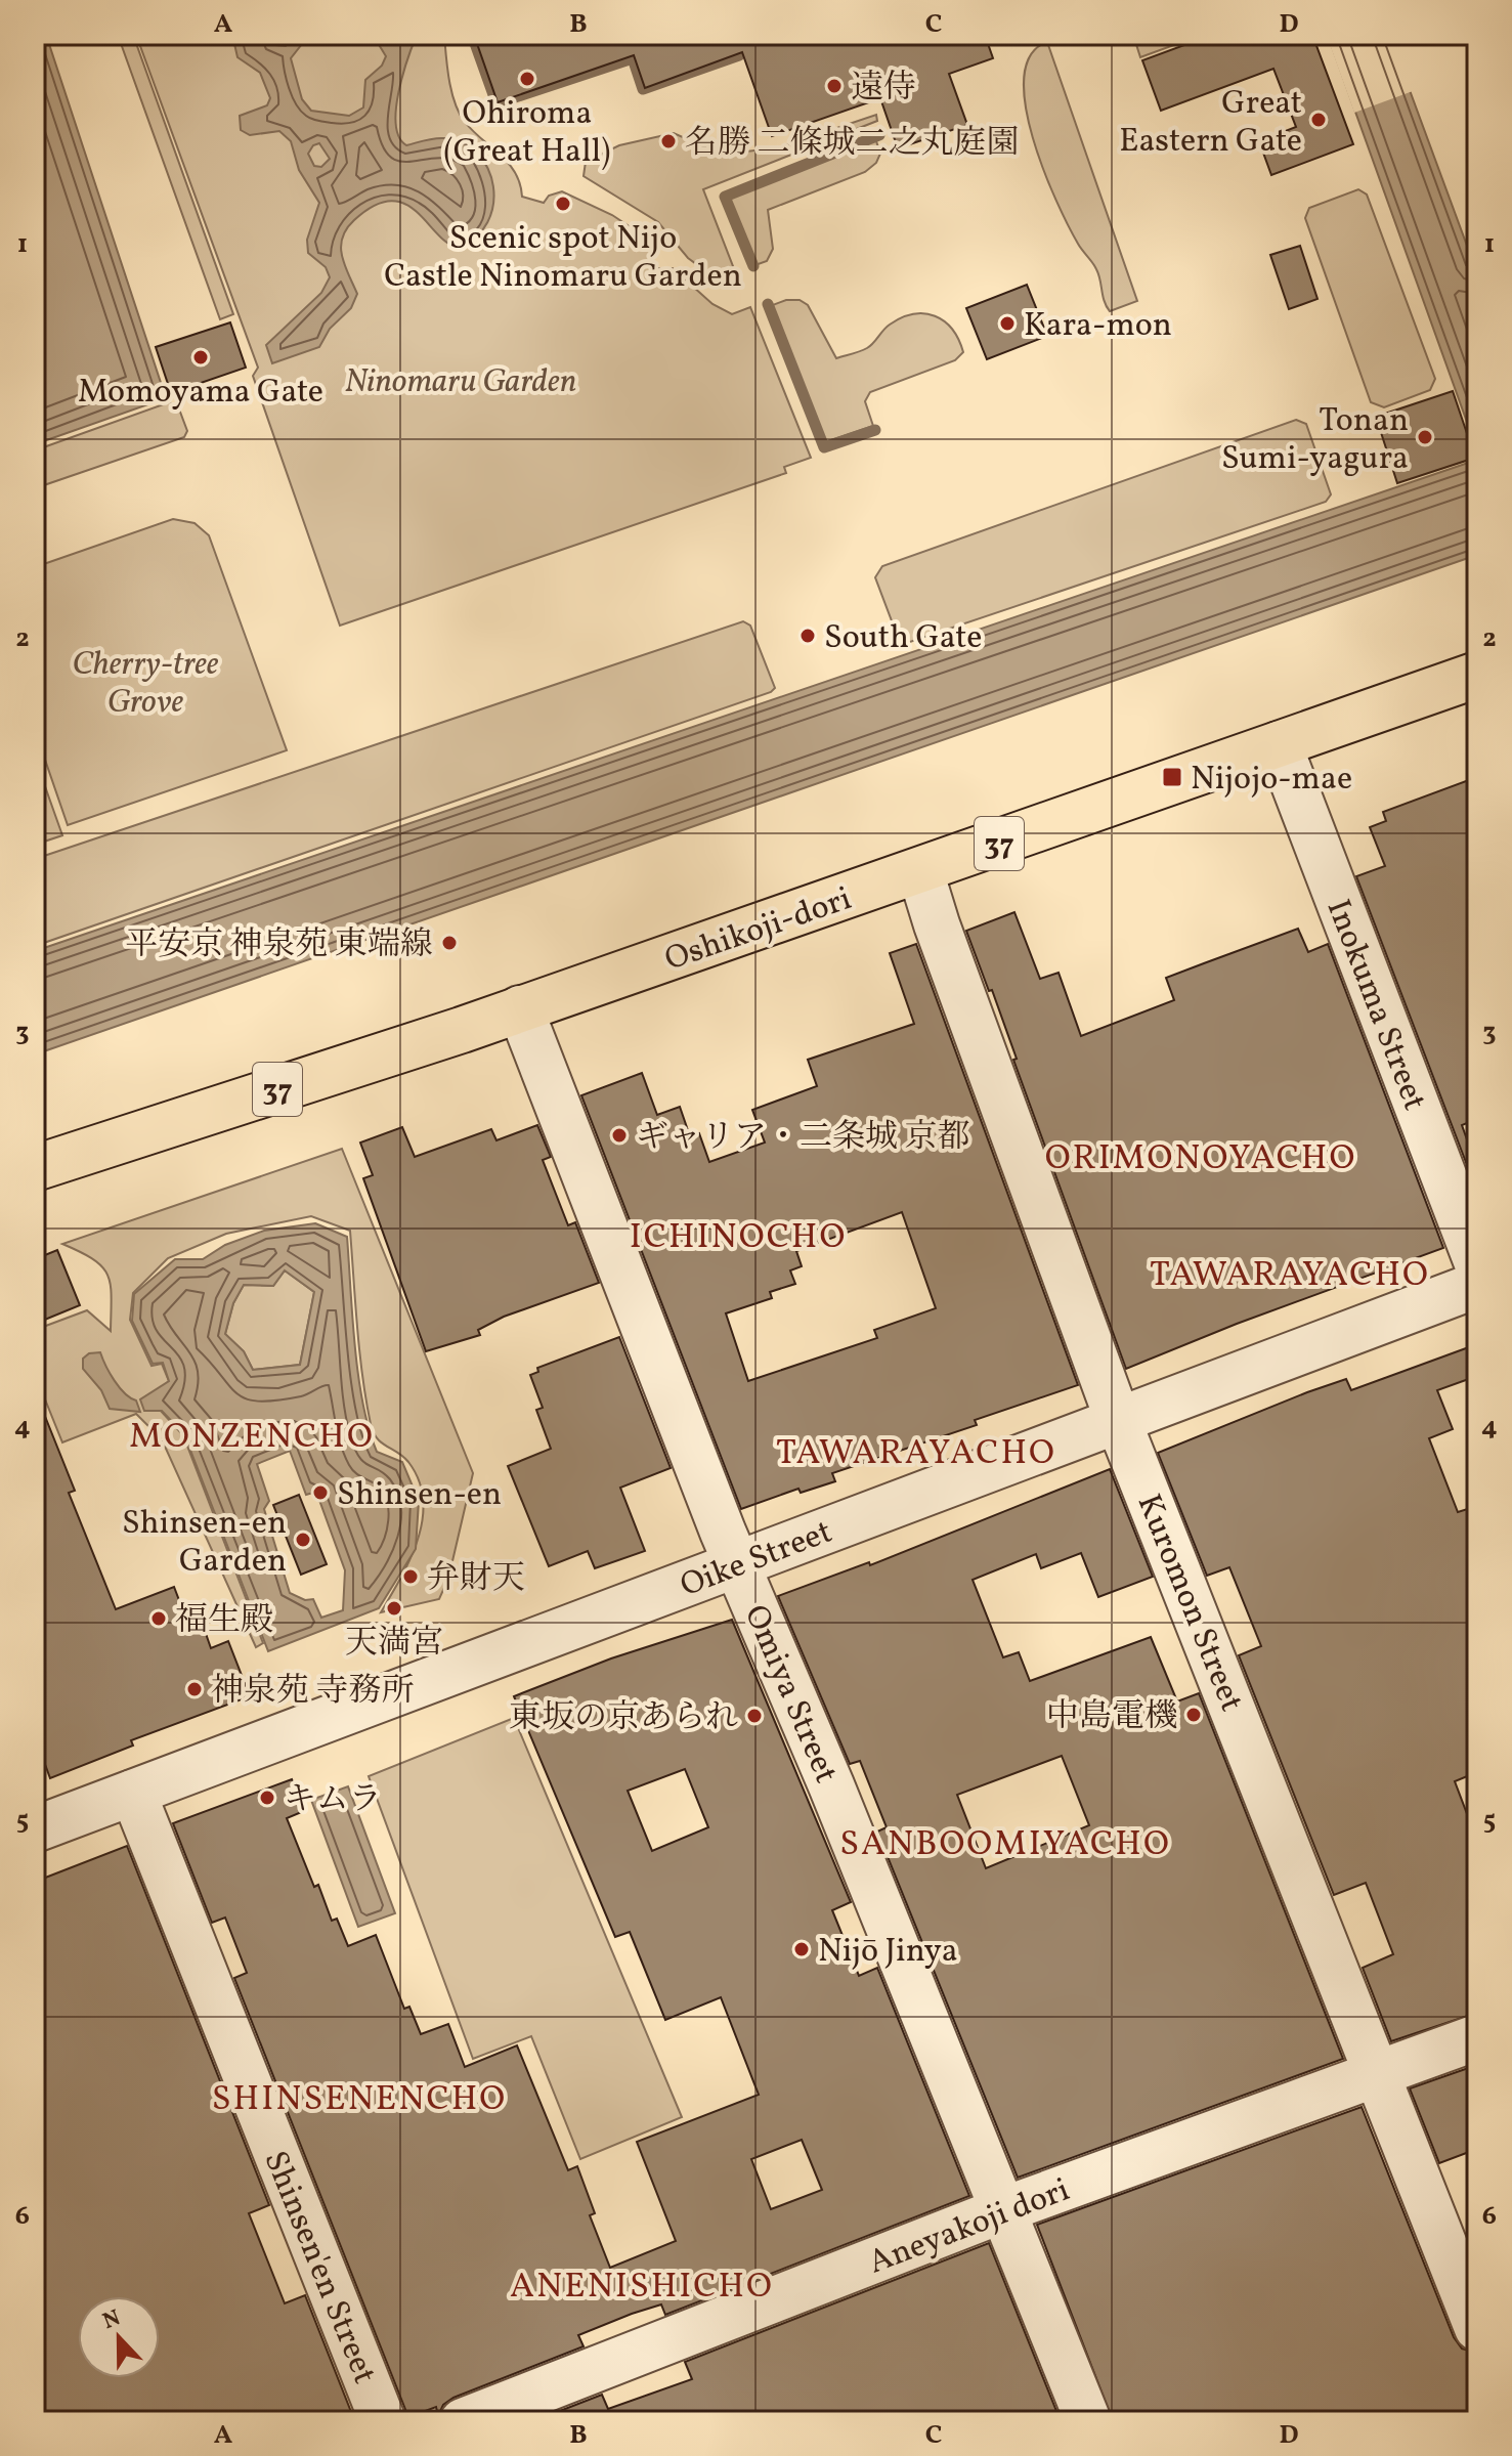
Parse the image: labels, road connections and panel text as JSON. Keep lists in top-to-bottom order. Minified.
{"streets":{"main road":["37","Oshikoji-dori"],"street":["Inokuma Street","Oike Street","Kuromon Street","Omiya Street","Aneyakoji dori","Shinsen'en Street"]},"crossings":[["Oshikoji-dori","Inokuma Street"],["Oshikoji-dori","Kuromon Street"],["Oshikoji-dori","Omiya Street"],["Oike Street","Kuromon Street"],["Oike Street","Omiya Street"],["Oike Street","Shinsen'en Street"],["Kuromon Street","Aneyakoji dori"],["Omiya Street","Aneyakoji dori"]],"districts":["ORIMONOYACHO","ICHINOCHO","TAWARAYACHO","MONZENCHO","TAWARAYACHO","SANBOOMIYACHO","SHINSENENCHO","ANENISHICHO"],"parks":["Ninomaru Garden","Cherry-tree Grove"],"places":{"other":["Ohiroma (Great Hall)","遠侍","Great Eastern Gate","名勝 二條城二之丸庭園","Scenic spot Nijo Castle Ninomaru Garden","Kara-mon","Momoyama Gate","Tonan Sumi-yagura","South Gate","平安京 神泉苑 東端線","ギャリア・二条城 京都","Shinsen-en","Shinsen-en Garden","弁財天","天満宮","福生殿","神泉苑 寺務所","中島電機","東坂の京あられ","キムラ","Nijō Jinya"],"transit":["Nijojo-mae"]},"north":"top","grid":{"columns":["A","B","C","D"],"rows":["1","2","3","4","5","6"]}}
